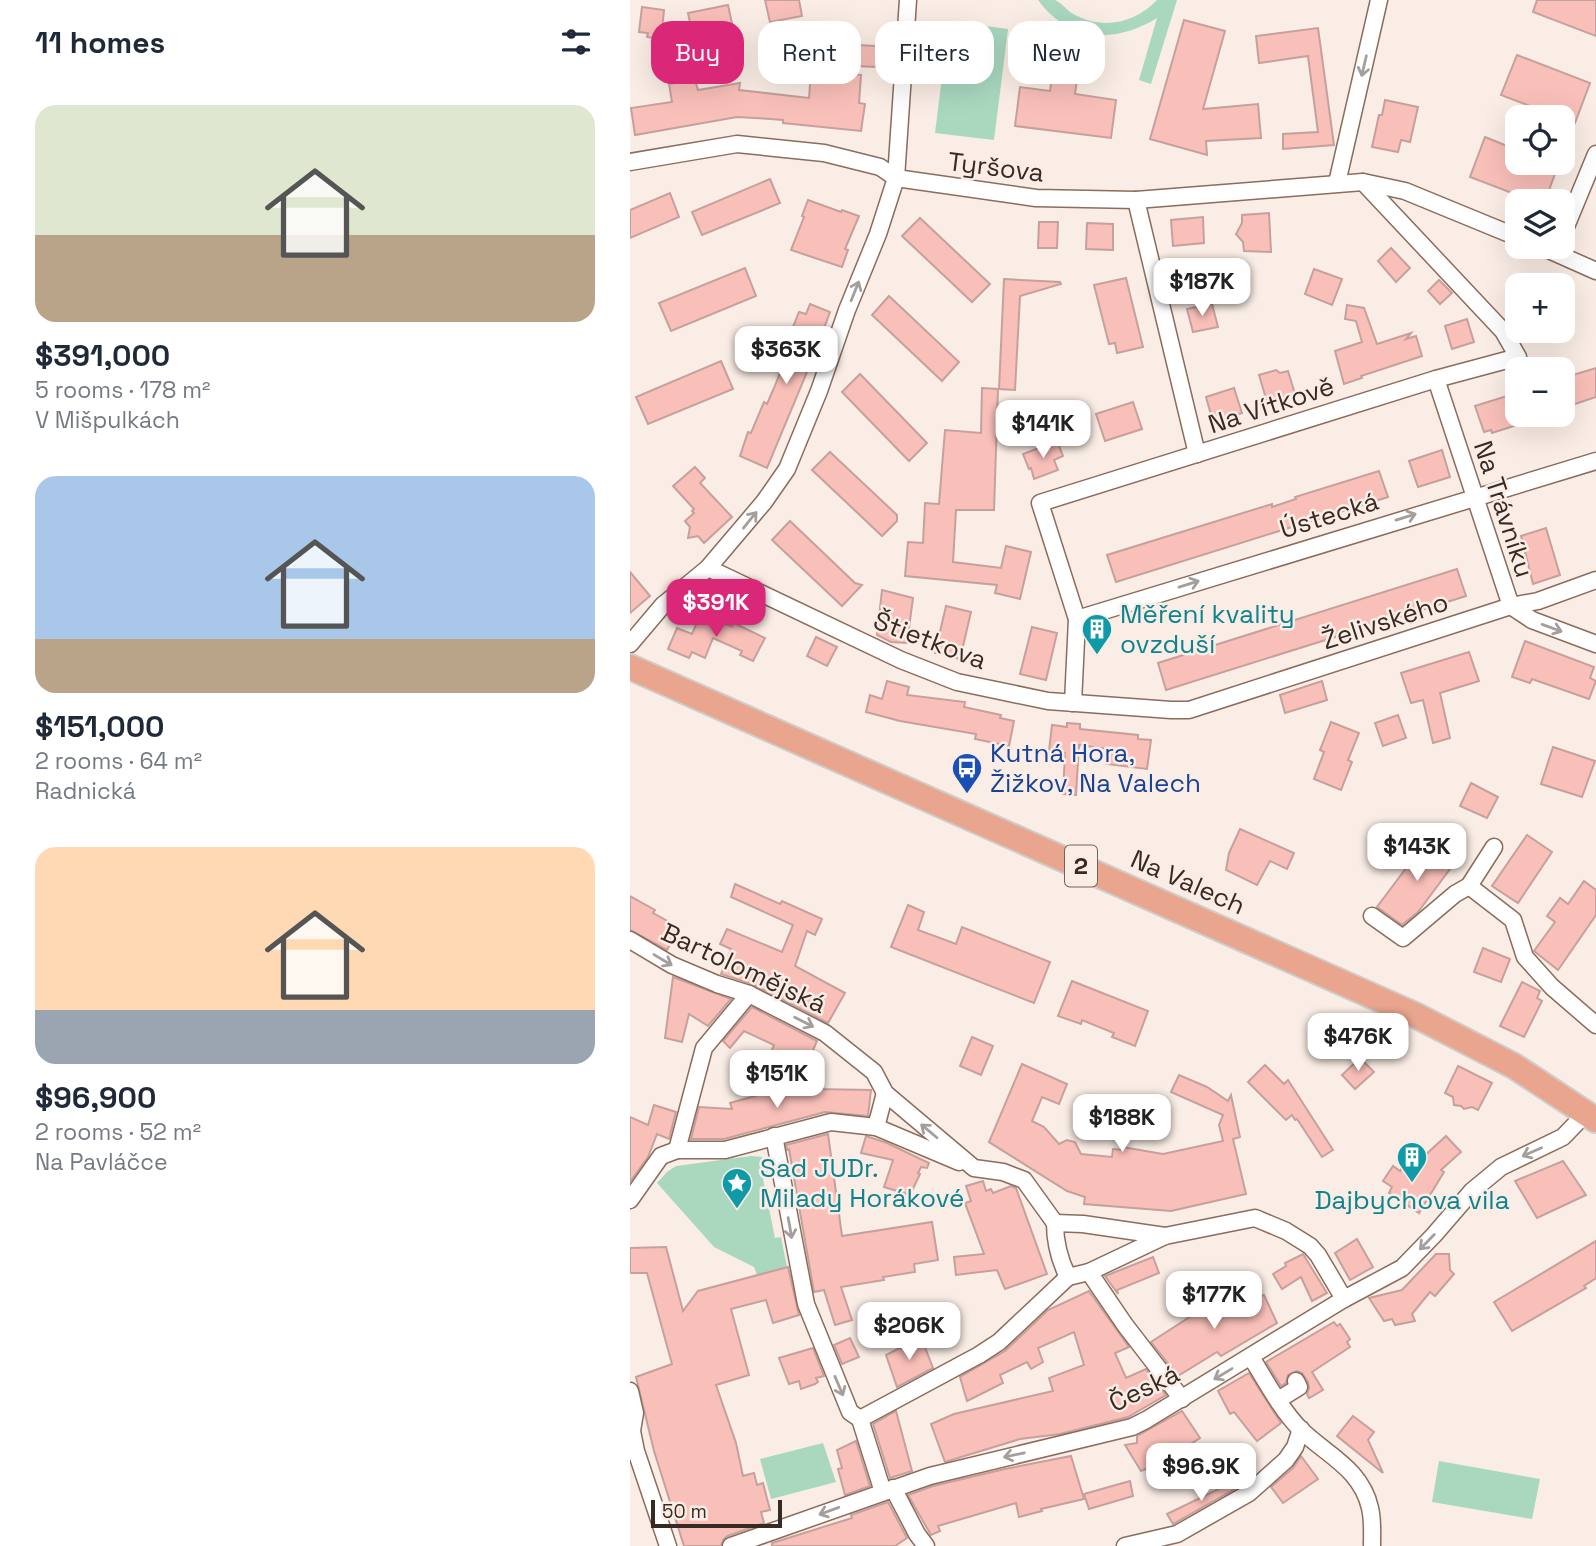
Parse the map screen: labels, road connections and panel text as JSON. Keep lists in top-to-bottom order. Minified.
{"streets":{"main road":["2","Na Valech"],"street":["Tyršova","Na Vítkově","Na Trávníku","Ústecká","Želivského","Štietkova","Bartolomějská","Česká"]},"crossings":[["Tyršova","Na Vítkově"],["Na Vítkově","Na Trávníku"],["Na Vítkově","Ústecká"],["Na Trávníku","Ústecká"],["Na Trávníku","Želivského"],["Želivského","Štietkova"],["Na Valech","Česká"]],"one_way":["Ústecká"],"places":{"building":["Měření kvality ovzduší","Dajbychova vila"],"bus stop":["Kutná Hora, Žižkov, Na Valech"],"place":["Sad JUDr. Milady Horákové"]},"scale_bar":"50 m","page":{"heading":"11 homes","chip":["Buy","Rent","Filters","New"],"list":[{"name":"$391,000","note":"5 rooms · 178 m² · V Mišpulkách"},{"name":"$151,000","note":"2 rooms · 64 m² · Radnická"},{"name":"$96,900","note":"2 rooms · 52 m² · Na Pavláčce"}],"map_buttons":["+","−"],"price":["$187K","$363K","$141K","$391K","$143K","$476K","$151K","$188K","$177K","$206K","$96.9K"],"scale":"50 m"}}
